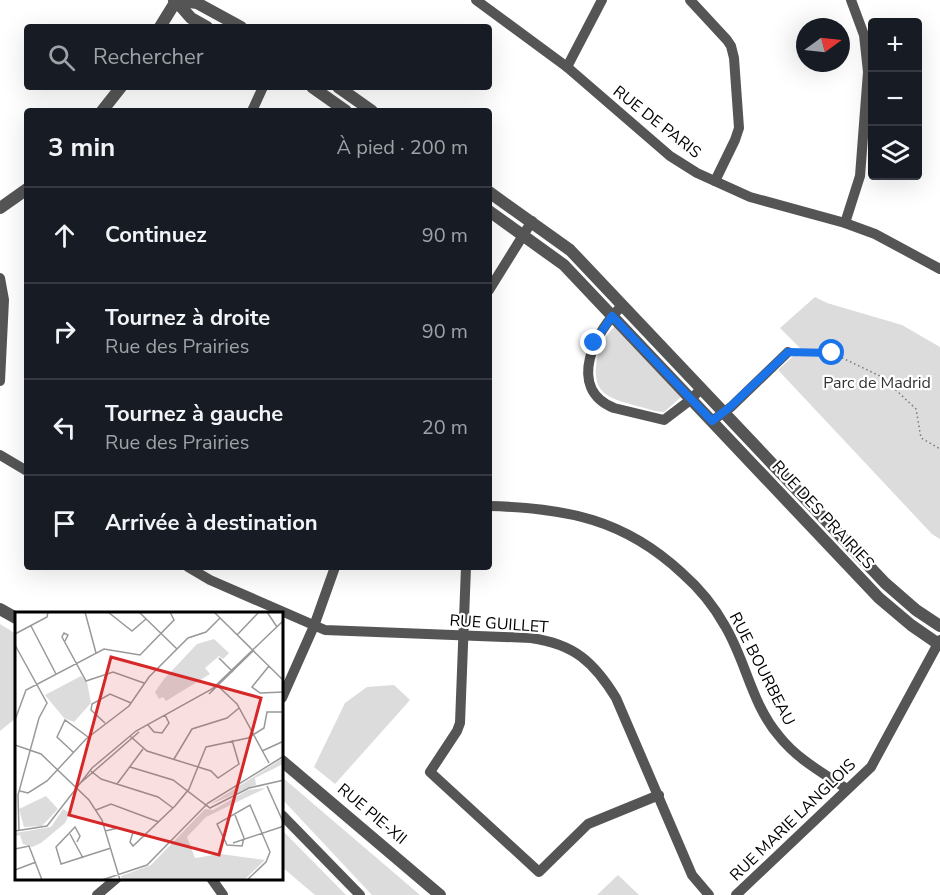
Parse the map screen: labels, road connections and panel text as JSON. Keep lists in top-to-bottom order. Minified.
{"streets":{"street":["RUE DE PARIS","RUE DES PRAIRIES","RUE GUILLET","RUE BOURBEAU","RUE PIE-XII","RUE MARIE LANGLOIS"]},"crossings":[["RUE DES PRAIRIES","RUE MARIE LANGLOIS"],["RUE BOURBEAU","RUE MARIE LANGLOIS"]],"parks":["Parc de Madrid"],"north":"right","page":{"map_buttons":["+","−"],"search":"Rechercher","heading":["3 min","À pied · 200 m"],"list":[["Continuez","90 m"],["Tournez à droite","Rue des Prairies","90 m"],["Tournez à gauche","Rue des Prairies","20 m"],"Arrivée à destination"]}}
